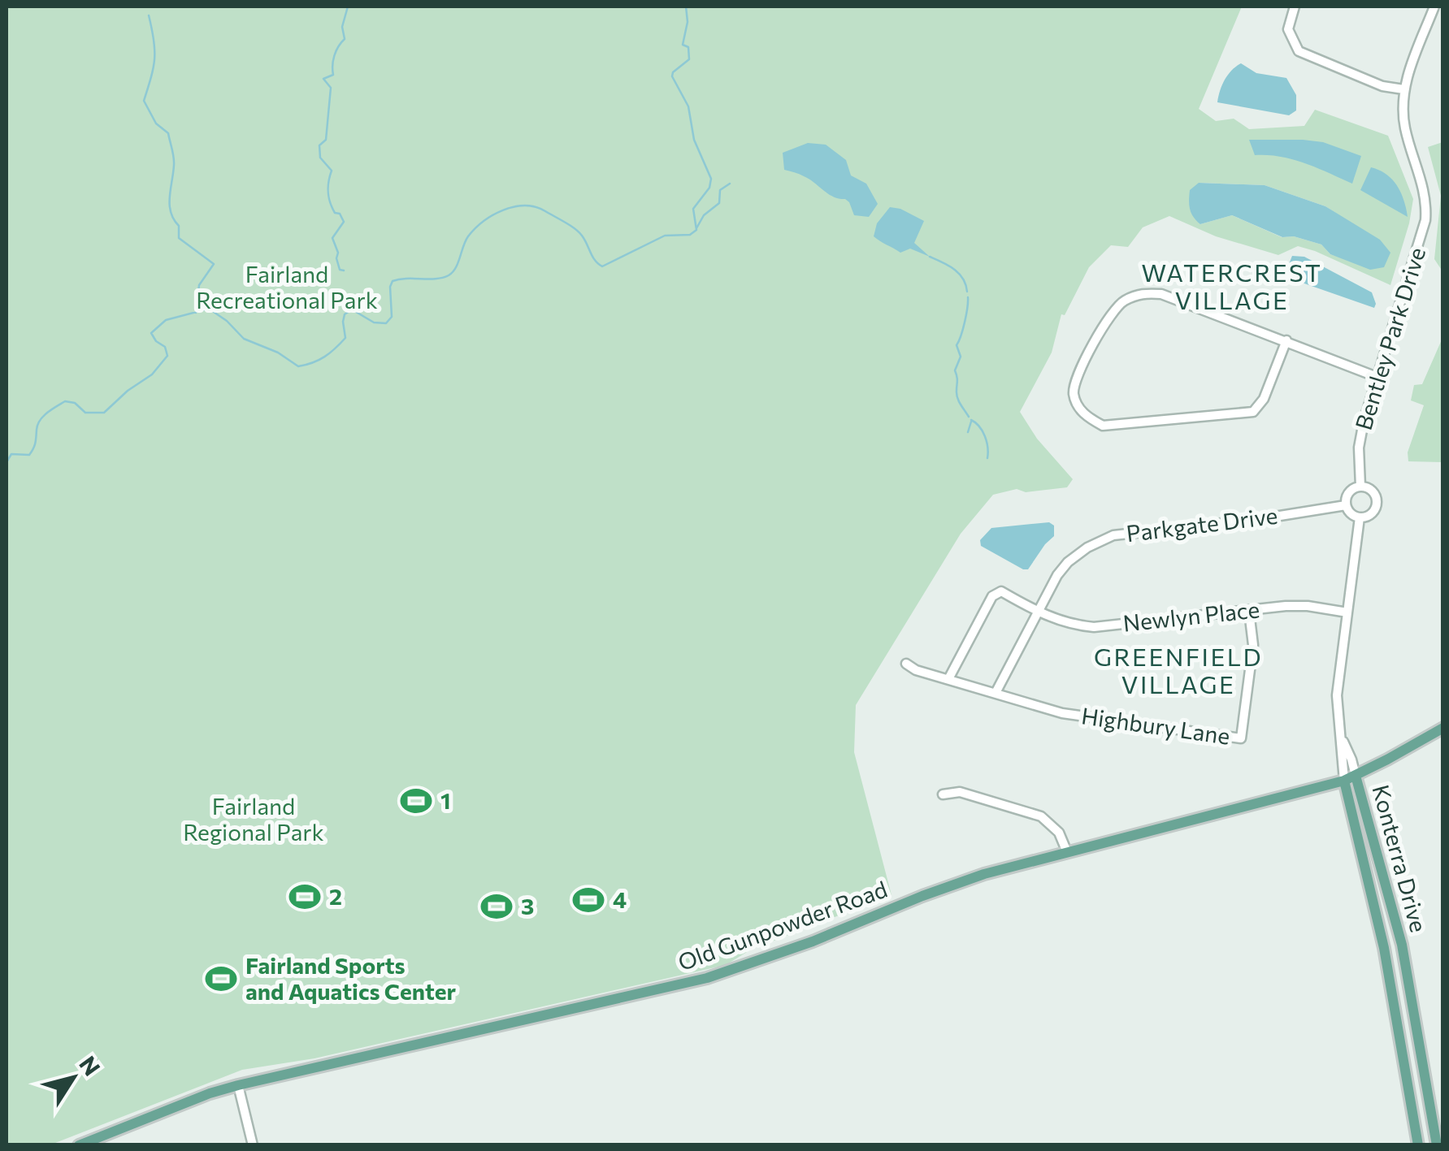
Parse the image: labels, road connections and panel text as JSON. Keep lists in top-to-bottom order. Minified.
{"streets":{"main road":["Konterra Drive","Old Gunpowder Road"],"street":["Bentley Park Drive","Parkgate Drive","Newlyn Place","Highbury Lane"]},"crossings":[["Bentley Park Drive","Parkgate Drive"],["Parkgate Drive","Newlyn Place"],["Parkgate Drive","Highbury Lane"],["Newlyn Place","Highbury Lane"],["Konterra Drive","Old Gunpowder Road"]],"districts":["WATERCREST VILLAGE","GREENFIELD VILLAGE"],"parks":["Fairland Recreational Park","Fairland Regional Park"],"places":{"sports":["1","2","4","3","Fairland Sports and Aquatics Center"]},"north":"top right"}
